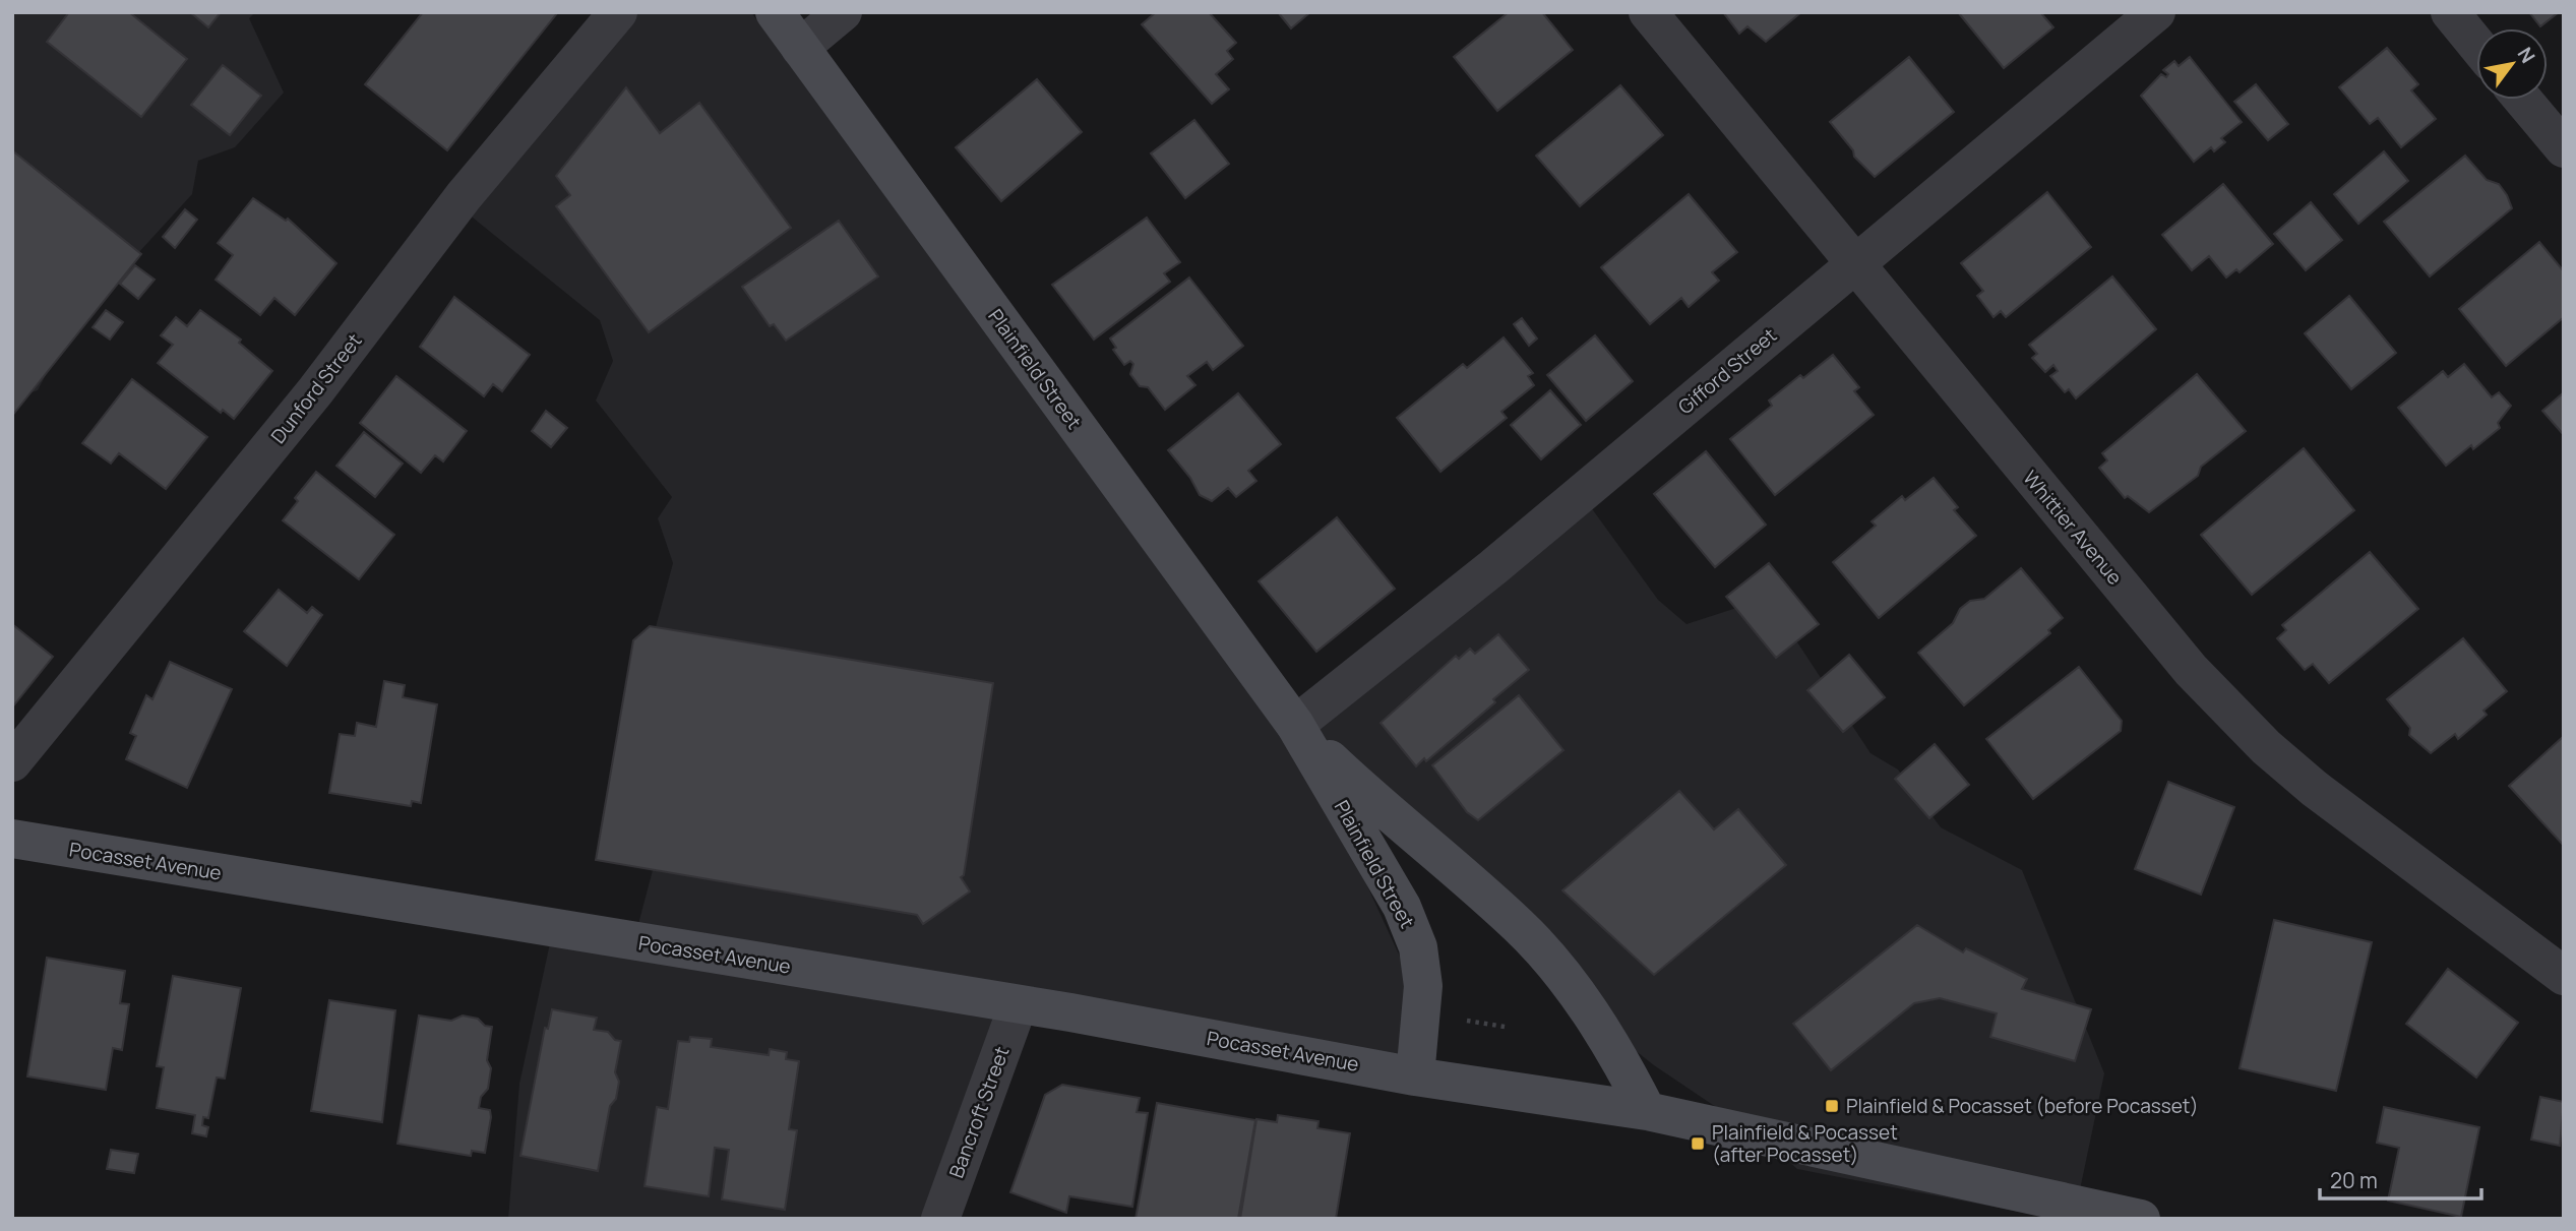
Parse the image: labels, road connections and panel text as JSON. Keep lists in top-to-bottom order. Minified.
{"streets":{"main road":["Plainfield Street","Pocasset Avenue"],"street":["Gifford Street","Dunford Street","Whittier Avenue","Bancroft Street"]},"crossings":[["Plainfield Street","Gifford Street"],["Plainfield Street","Pocasset Avenue"],["Gifford Street","Whittier Avenue"],["Pocasset Avenue","Bancroft Street"]],"places":{"transit":["Plainfield & Pocasset (before Pocasset)","Plainfield & Pocasset (after Pocasset)"]},"scale_bar":"20 m","north":"top right"}
